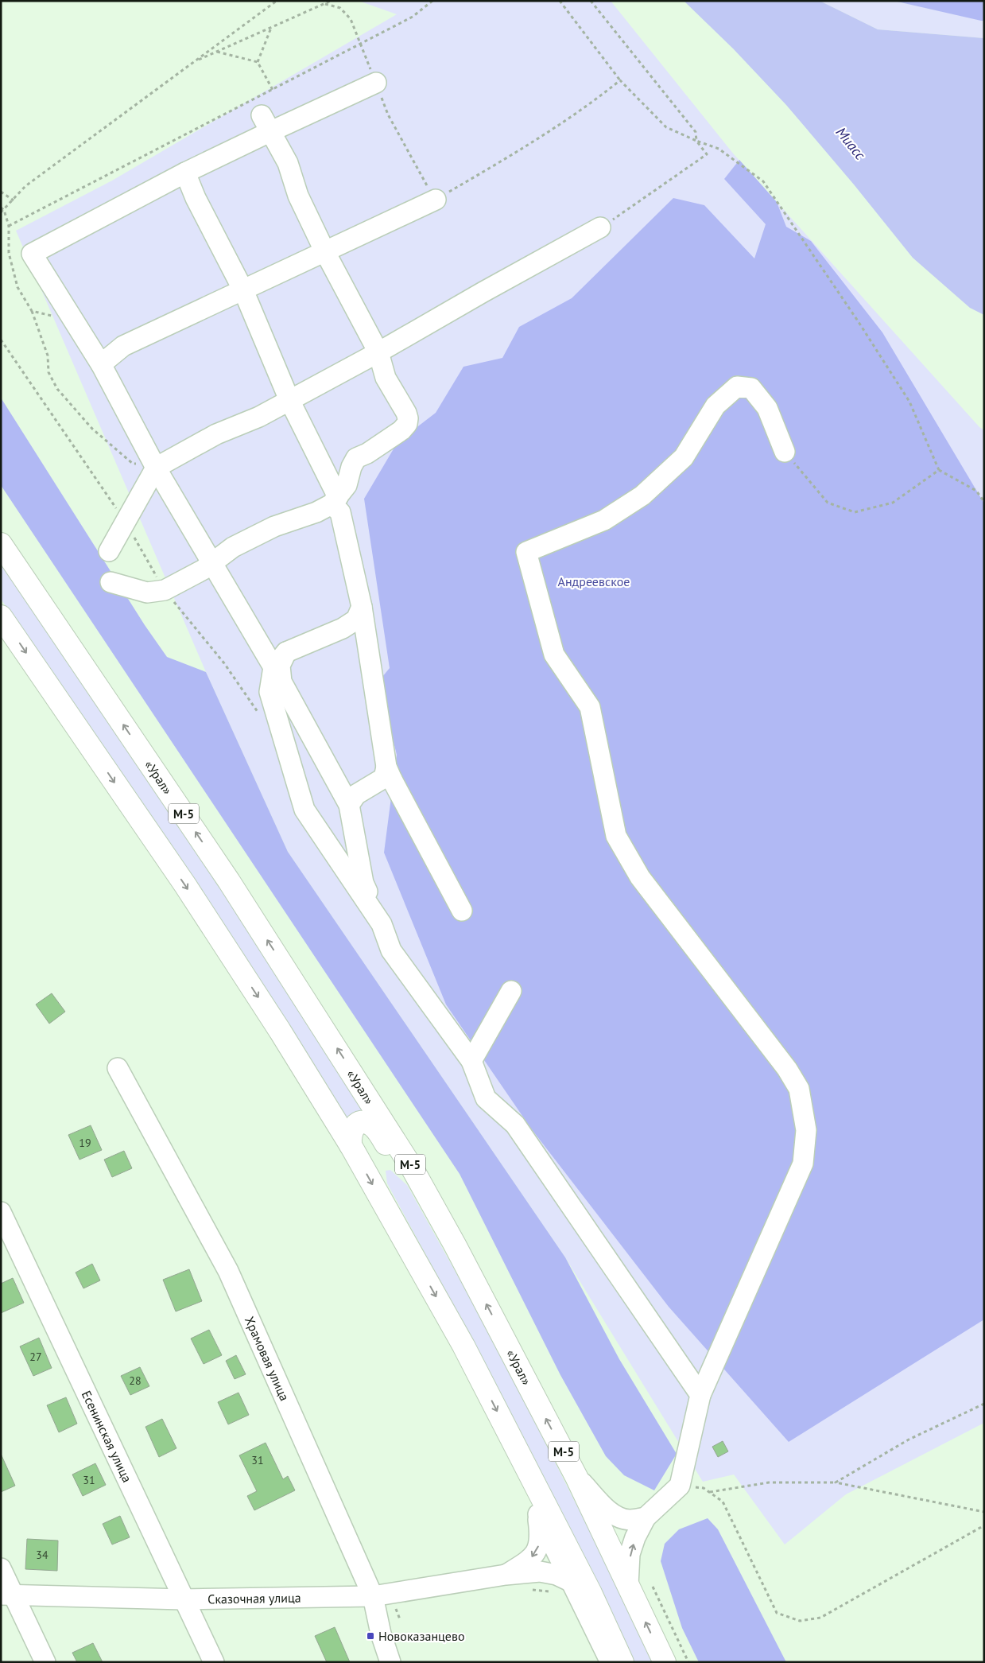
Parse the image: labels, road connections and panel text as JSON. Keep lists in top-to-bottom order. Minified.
{"streets":{"main road":["«Урал»","М-5"],"street":["Храмовая улица","Есенинская улица","Сказочная улица"]},"crossings":[["Храмовая улица","Сказочная улица"],["Есенинская улица","Сказочная улица"]],"water":["Миасс"],"parks":["Андреевское"],"places":{"transit":["Новоказанцево"]},"house_numbers":["19","27","28","31","31","34"]}
